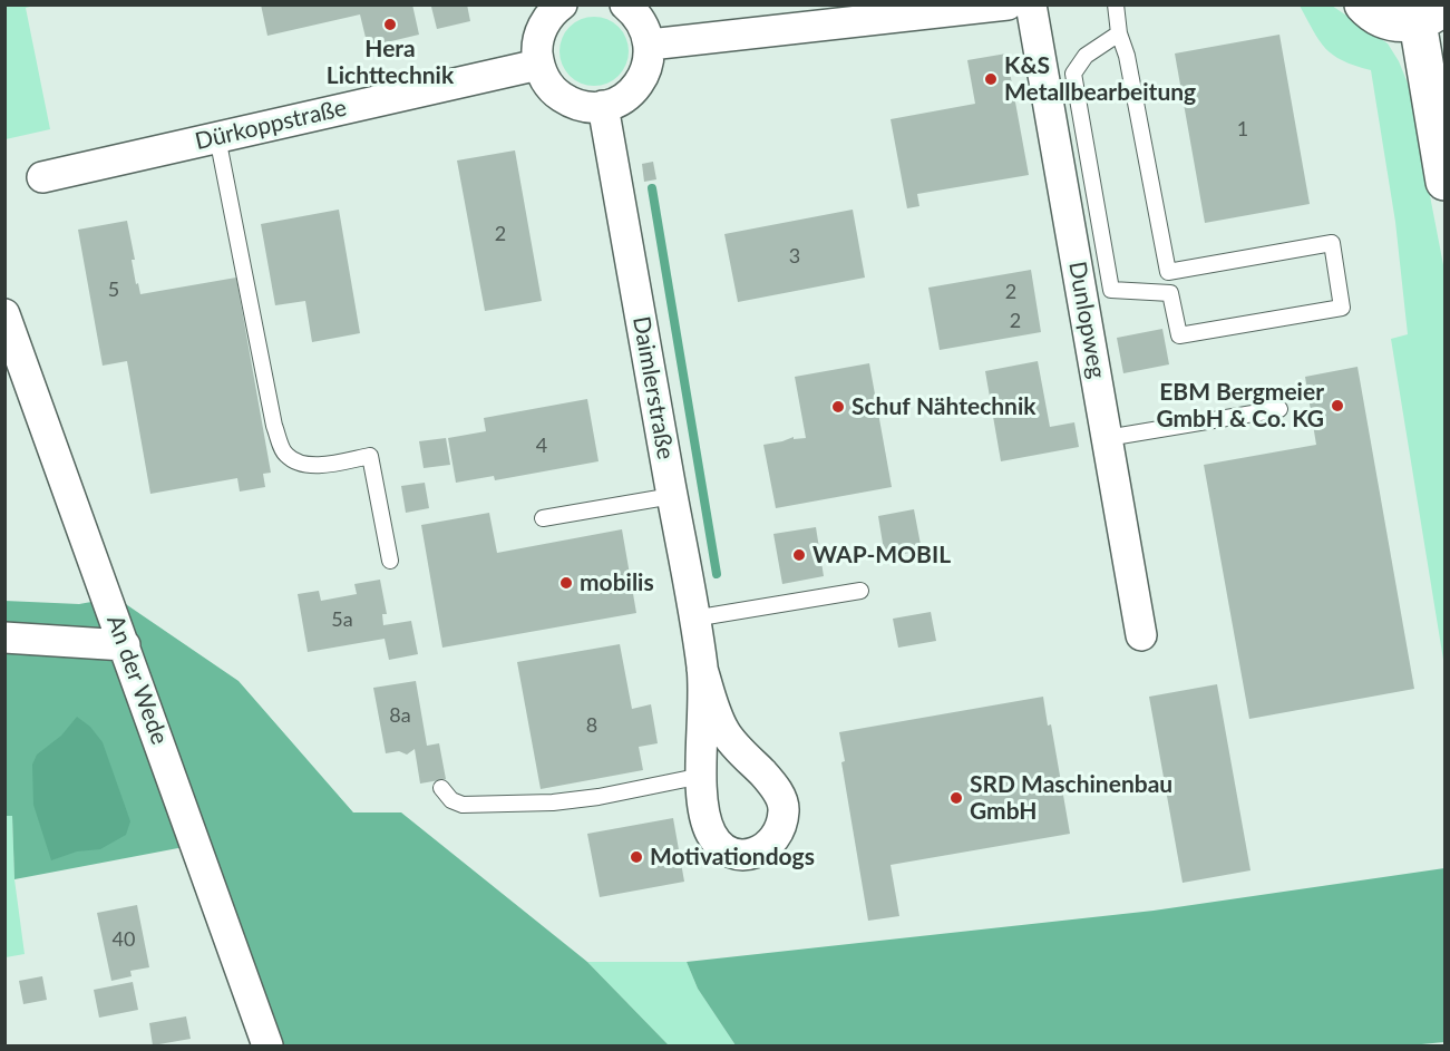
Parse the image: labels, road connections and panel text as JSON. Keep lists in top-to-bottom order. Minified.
{"streets":{"street":["Dürkoppstraße","Dunlopweg","Daimlerstraße","An der Wede"]},"places":["Hera Lichttechnik","K&S Metallbearbeitung","EBM Bergmeier GmbH & Co. KG","Schuf Nähtechnik","WAP-MOBIL","mobilis","SRD Maschinenbau GmbH","Motivationdogs"],"house_numbers":["1","2","3","5","2","2","4","5a","8a","8","40"]}
